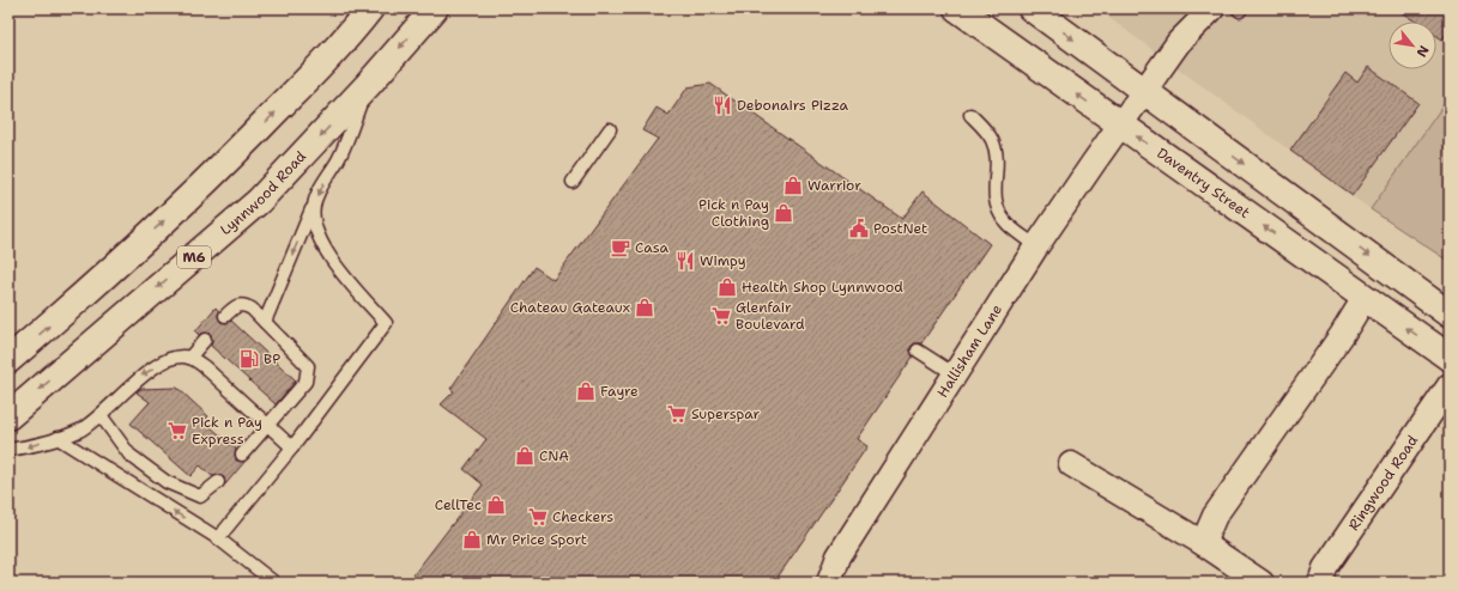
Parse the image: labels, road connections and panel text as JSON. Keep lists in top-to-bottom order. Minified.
{"streets":{"street":["Daventry Street","Lynnwood Road","M6","Hallisham Lane","Ringwood Road"]},"crossings":[["Daventry Street","Hallisham Lane"]],"places":{"restaurant":["Debonairs Pizza","Wimpy"],"shop":["Warrior","Pick n Pay Clothing","Health Shop Lynnwood","Chateau Gateaux","Fayre","CNA","CellTec","Mr Price Sport"],"public building":["PostNet"],"cafe":["Casa"],"supermarket":["Glenfair Boulevard","Superspar","Pick n Pay Express","Checkers"],"fuel station":["BP"]},"north":"bottom right"}
